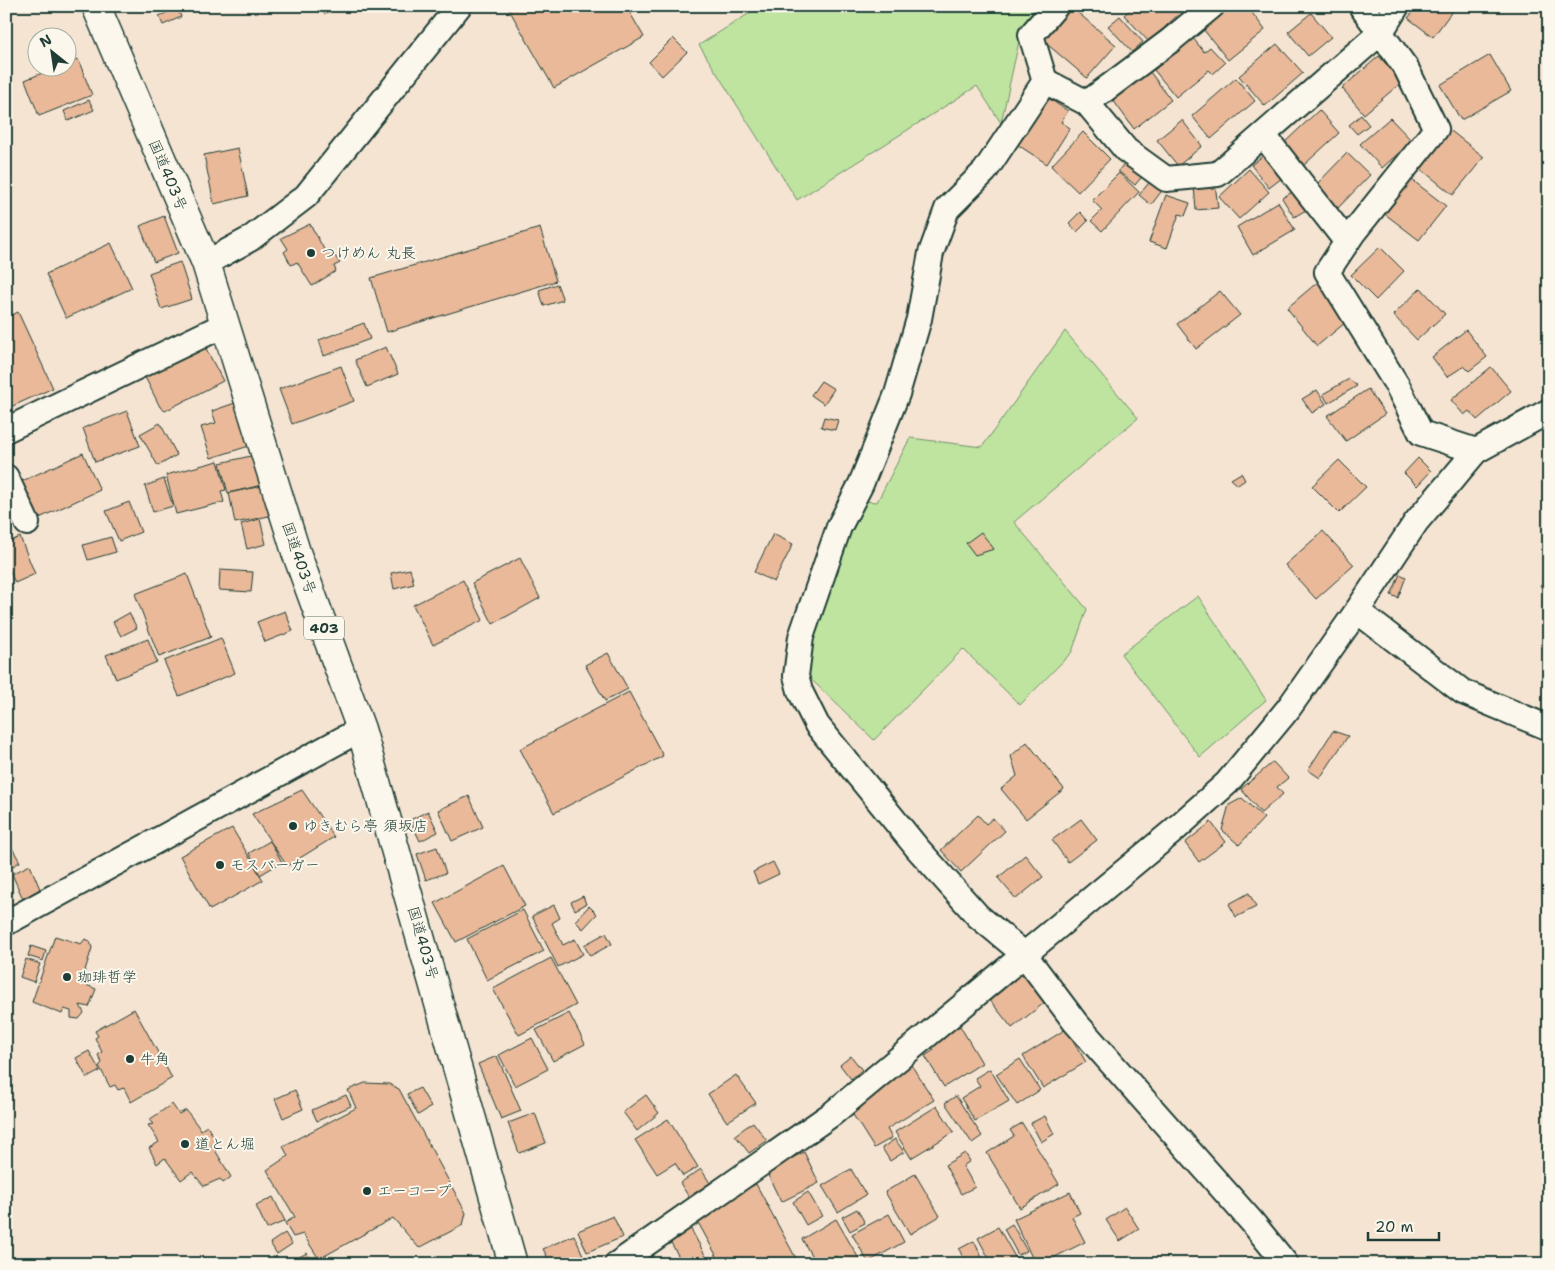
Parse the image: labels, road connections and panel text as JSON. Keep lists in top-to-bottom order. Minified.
{"streets":{"highway":["国道403号","403"]},"places":["つけめん 丸長","ゆきむら亭 須坂店","モスバーガー","珈琲哲学","牛角","道とん堀","エーコープ"],"scale_bar":"20 m","north":"top left"}
